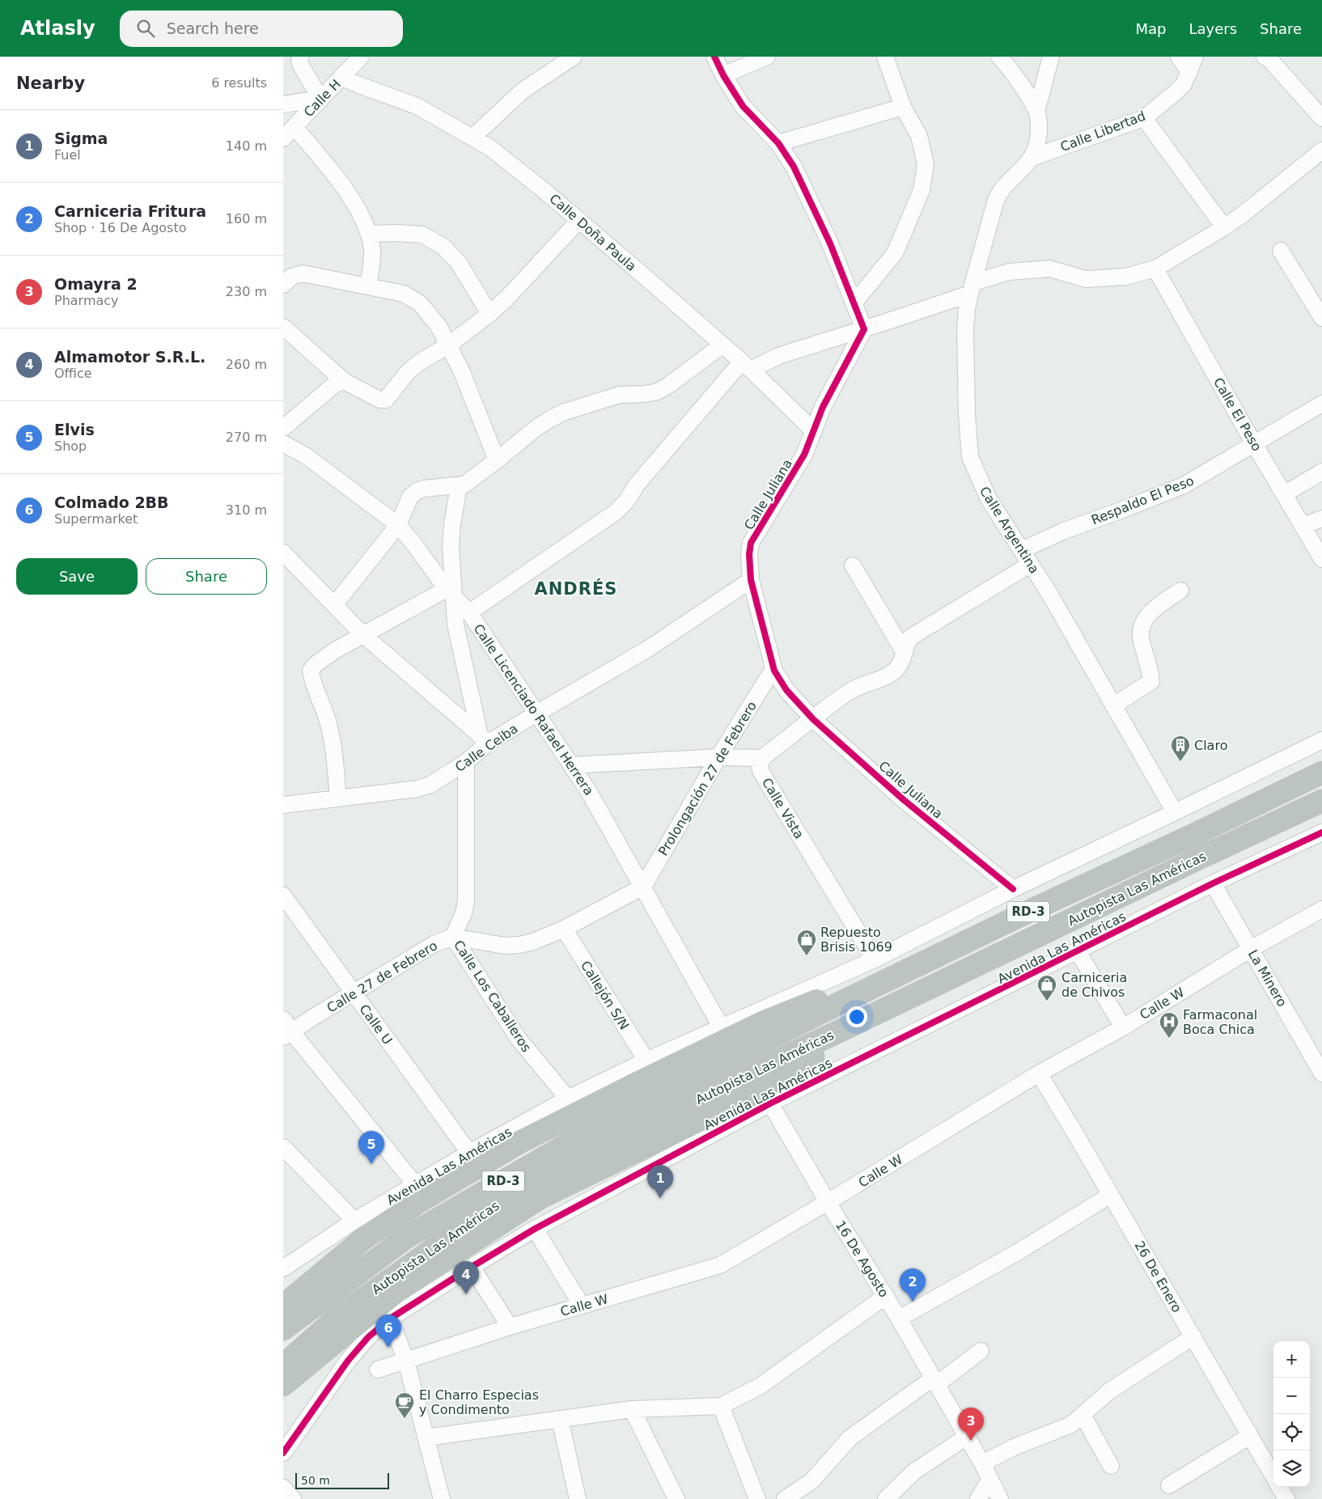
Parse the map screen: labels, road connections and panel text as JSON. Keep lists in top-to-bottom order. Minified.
{"streets":{"highway":["Autopista Las Américas","RD-3"],"street":["Calle H","Calle Libertad","Calle Doña Paula","Calle El Peso","Calle Juliana","Respaldo El Peso","Calle Argentina","Calle Licenciado Rafael Herrera","Calle Ceiba","Prolongación 27 de Febrero","Calle Vista","Avenida Las Américas","Calle 27 de Febrero","La Minero","Callejón S/N","Calle Los Caballeros","Calle W","Calle U","16 De Agosto","26 De Enero"]},"crossings":[["Calle H","Calle Doña Paula"],["Calle Libertad","Calle Argentina"],["Calle Doña Paula","Calle Juliana"],["Calle El Peso","Respaldo El Peso"],["Calle Juliana","Calle Ceiba"],["Calle Juliana","Prolongación 27 de Febrero"],["Calle Juliana","Calle Vista"],["Calle Juliana","Avenida Las Américas"],["Respaldo El Peso","Calle Argentina"],["Calle Argentina","Calle Vista"],["Calle Argentina","Avenida Las Américas"],["Calle Licenciado Rafael Herrera","Calle Ceiba"],["Calle Licenciado Rafael Herrera","Prolongación 27 de Febrero"],["Calle Licenciado Rafael Herrera","Avenida Las Américas"],["Calle Licenciado Rafael Herrera","Calle 27 de Febrero"],["Calle Ceiba","Calle Los Caballeros"],["Prolongación 27 de Febrero","Calle 27 de Febrero"],["Calle Vista","Avenida Las Américas"],["Avenida Las Américas","La Minero"],["Avenida Las Américas","Callejón S/N"],["Avenida Las Américas","Calle Los Caballeros"],["Avenida Las Américas","Calle U"],["Avenida Las Américas","16 De Agosto"],["Calle 27 de Febrero","Callejón S/N"],["Calle 27 de Febrero","Calle Los Caballeros"],["Calle 27 de Febrero","Calle U"],["La Minero","Calle W"],["Calle W","16 De Agosto"],["Calle W","26 De Enero"]],"districts":["ANDRÉS"],"places":{"building":["Claro"],"shop":["Repuesto Brisis 1069","Carniceria de Chivos"],"hospital":["Farmaconal Boca Chica"],"cafe":["El Charro Especias y Condimento"]},"scale_bar":"50 m","page":{"header":"Atlasly","search":"Search here","nav":["Map","Layers","Share"],"heading":["Nearby","6 results"],"list":[{"mark":"1","name":"Sigma","note":"Fuel","value":"140 m"},{"mark":"2","name":"Carniceria Fritura","note":"Shop · 16 De Agosto","value":"160 m"},{"mark":"3","name":"Omayra 2","note":"Pharmacy","value":"230 m"},{"mark":"4","name":"Almamotor S.R.L.","note":"Office","value":"260 m"},{"mark":"5","name":"Elvis","note":"Shop","value":"270 m"},{"mark":"6","name":"Colmado 2BB","note":"Supermarket","value":"310 m"}],"buttons":["Save","Share"],"pins":["5","1","4","2","6","3"],"map_buttons":["+","−"],"scale":"50 m"}}
